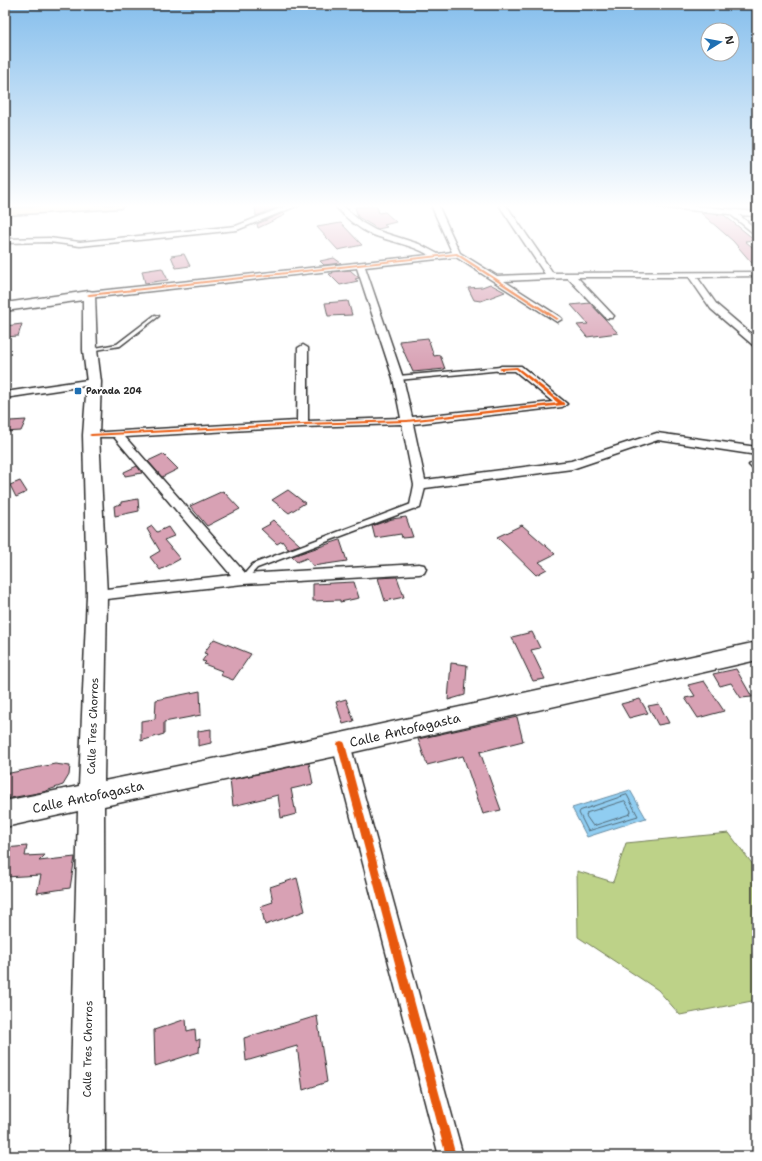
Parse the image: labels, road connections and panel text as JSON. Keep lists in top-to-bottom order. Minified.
{"streets":{"main road":["Calle Tres Chorros","Calle Antofagasta"]},"crossings":[["Calle Tres Chorros","Calle Antofagasta"]],"places":{"transit":["Parada 204"]},"north":"right"}
